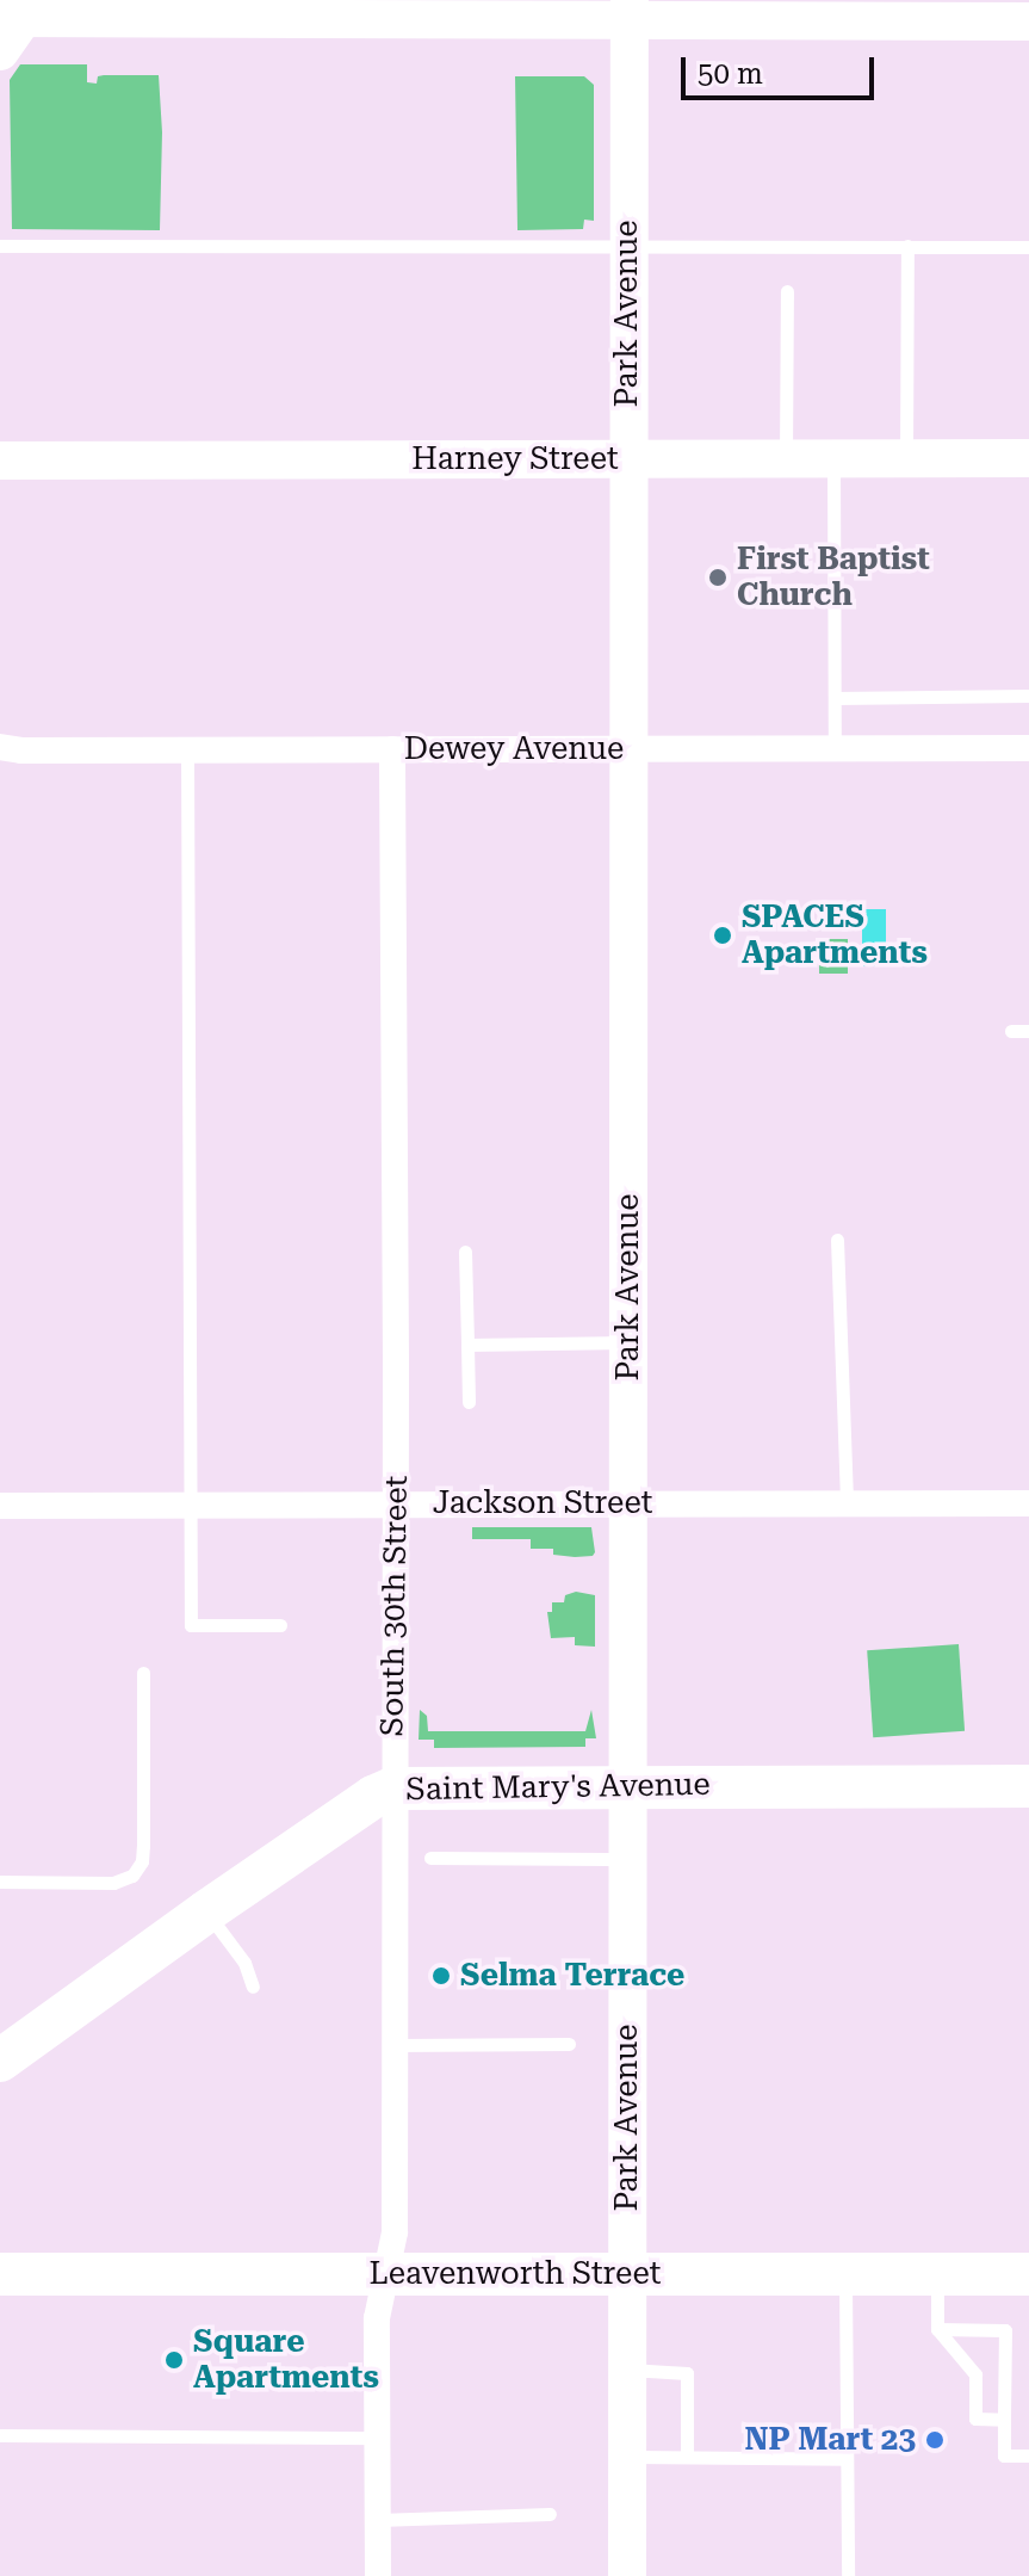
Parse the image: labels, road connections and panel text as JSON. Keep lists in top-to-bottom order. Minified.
{"streets":{"main road":["Saint Mary's Avenue","Leavenworth Street"],"street":["Park Avenue","Harney Street","Dewey Avenue","Jackson Street","South 30th Street"]},"crossings":[["Park Avenue","Harney Street"],["Park Avenue","Dewey Avenue"],["Park Avenue","Jackson Street"],["Park Avenue","Saint Mary's Avenue"],["Park Avenue","Leavenworth Street"],["Dewey Avenue","South 30th Street"],["Jackson Street","South 30th Street"],["South 30th Street","Saint Mary's Avenue"],["South 30th Street","Leavenworth Street"]],"places":["First Baptist Church","SPACES Apartments","Selma Terrace","Square Apartments","NP Mart 23"],"scale_bar":"50 m"}
